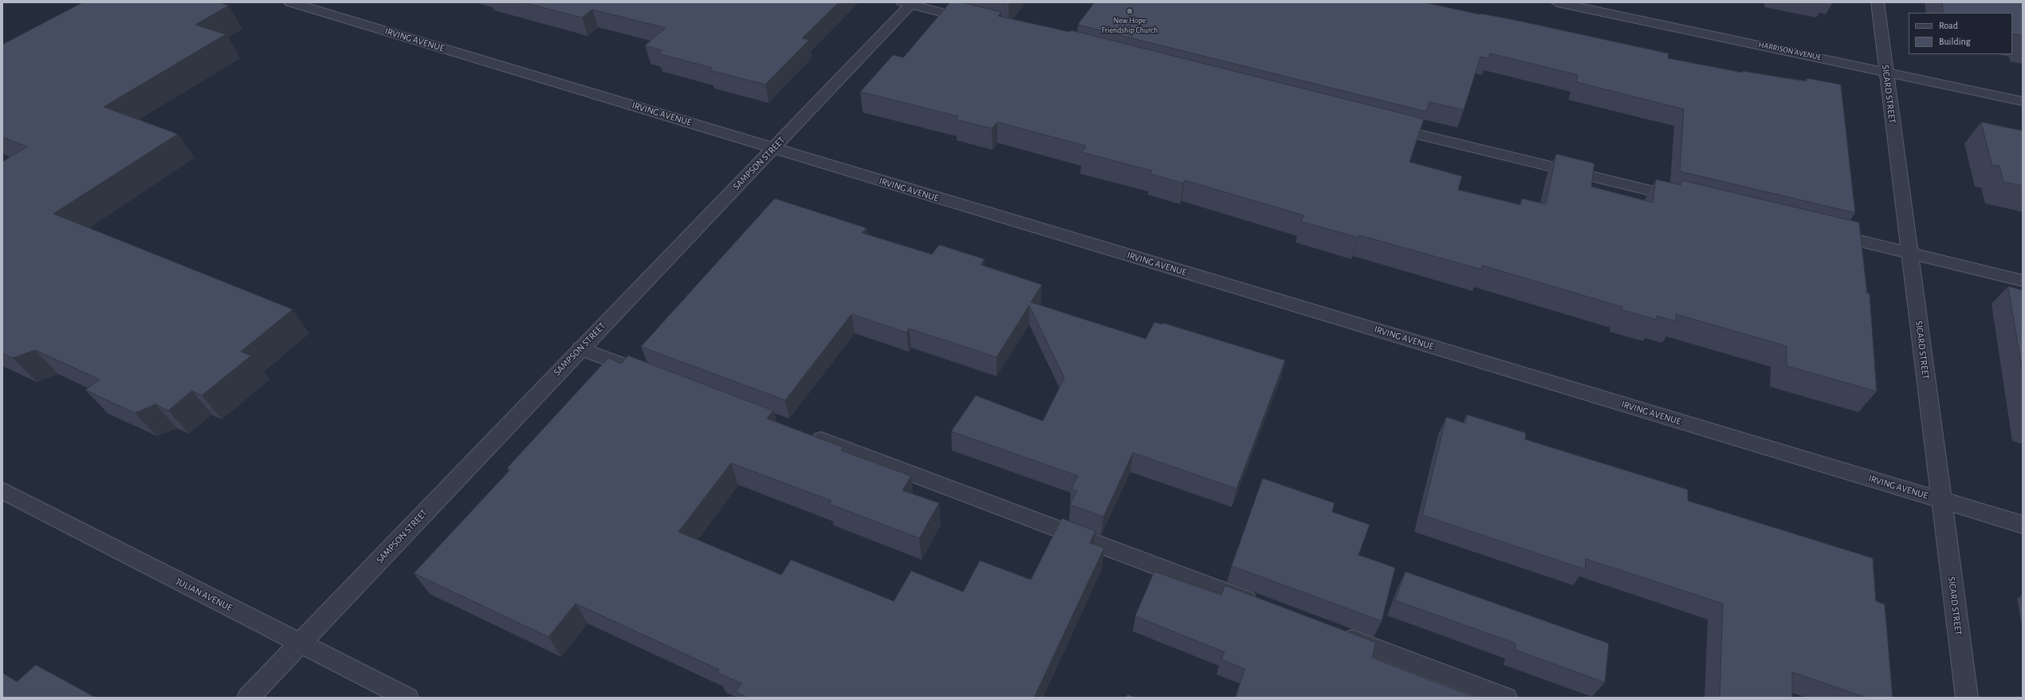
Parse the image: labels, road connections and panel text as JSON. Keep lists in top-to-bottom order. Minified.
{"streets":{"street":["IRVING AVENUE","HARRISON AVENUE","SICARD STREET","SAMPSON STREET","JULIAN AVENUE"]},"crossings":[["IRVING AVENUE","SICARD STREET"],["IRVING AVENUE","SAMPSON STREET"],["HARRISON AVENUE","SICARD STREET"],["SAMPSON STREET","JULIAN AVENUE"]],"places":["New Hope Friendship Church"],"legend":["Road","Building"]}
